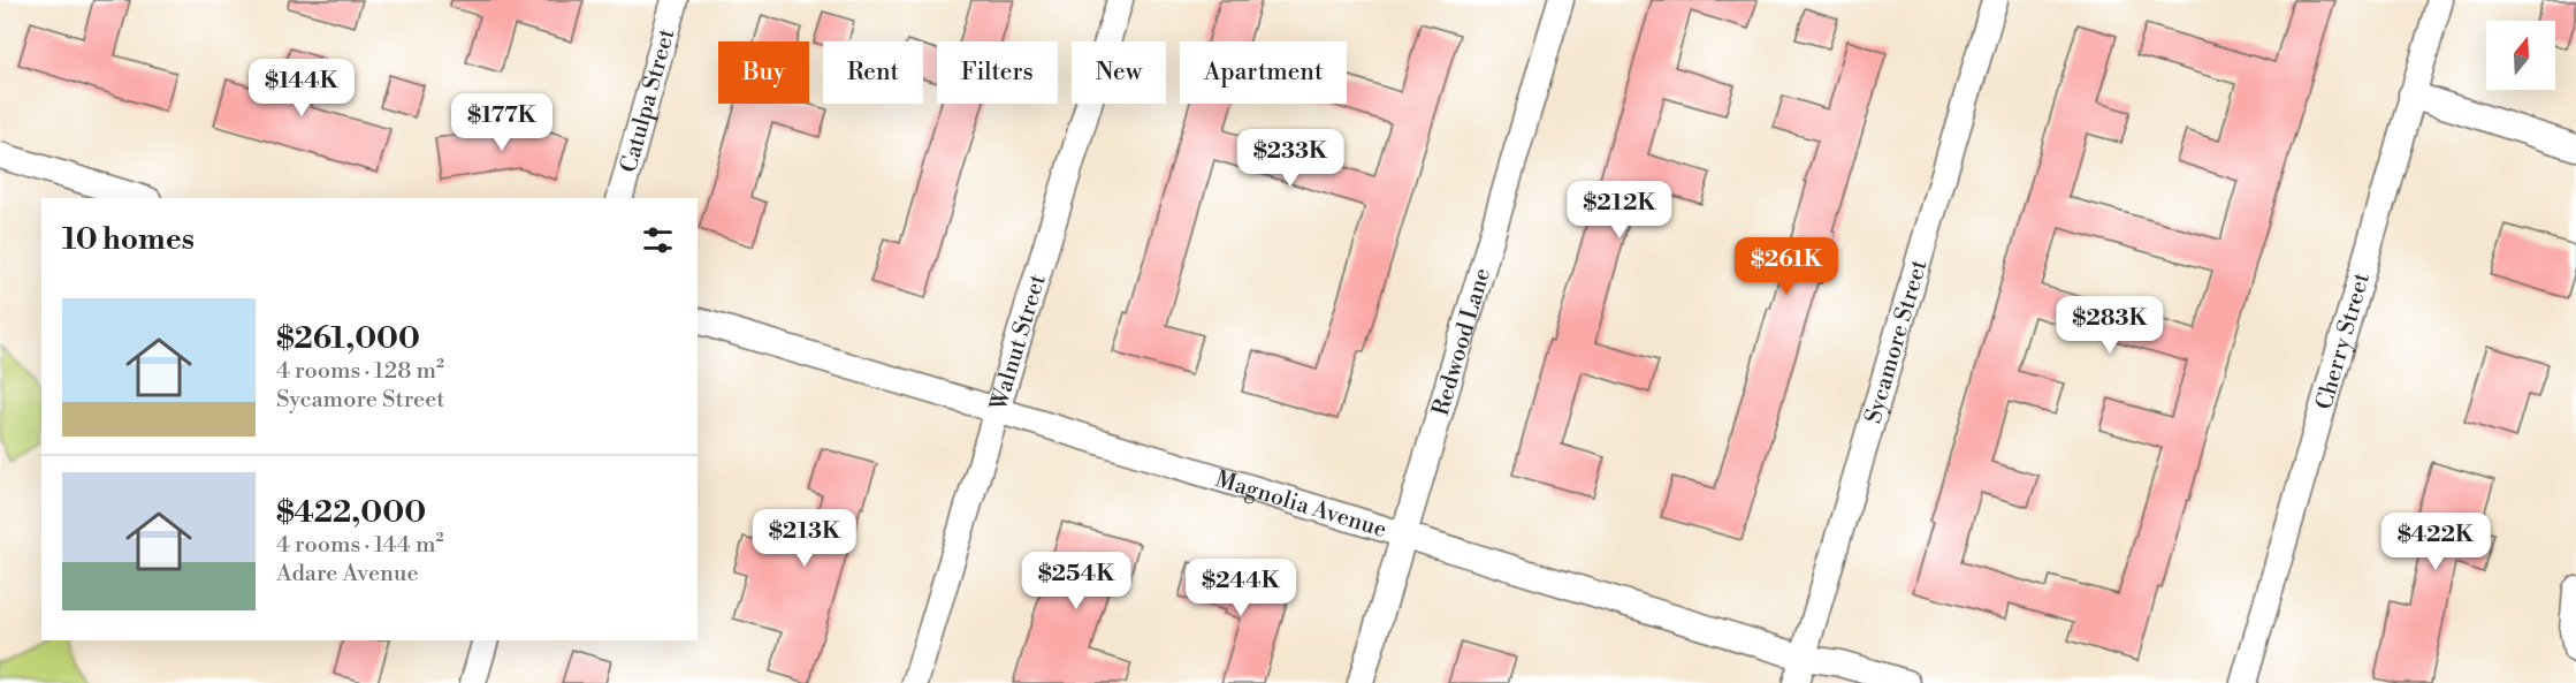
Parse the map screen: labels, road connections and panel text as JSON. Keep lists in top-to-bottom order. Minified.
{"streets":{"street":["Catulpa Street","Redwood Lane","Cherry Street","Walnut Street","Sycamore Street","Magnolia Avenue"]},"crossings":[["Redwood Lane","Magnolia Avenue"],["Walnut Street","Magnolia Avenue"],["Sycamore Street","Magnolia Avenue"]],"north":"top","page":{"chip":["Buy","Rent","Filters","New","Apartment"],"price":["$144K","$177K","$233K","$212K","$261K","$283K","$213K","$422K","$254K","$244K"],"heading":"10 homes","list":[{"name":"$261,000","note":"4 rooms · 128 m² · Sycamore Street"},{"name":"$422,000","note":"4 rooms · 144 m² · Adare Avenue"}]}}
